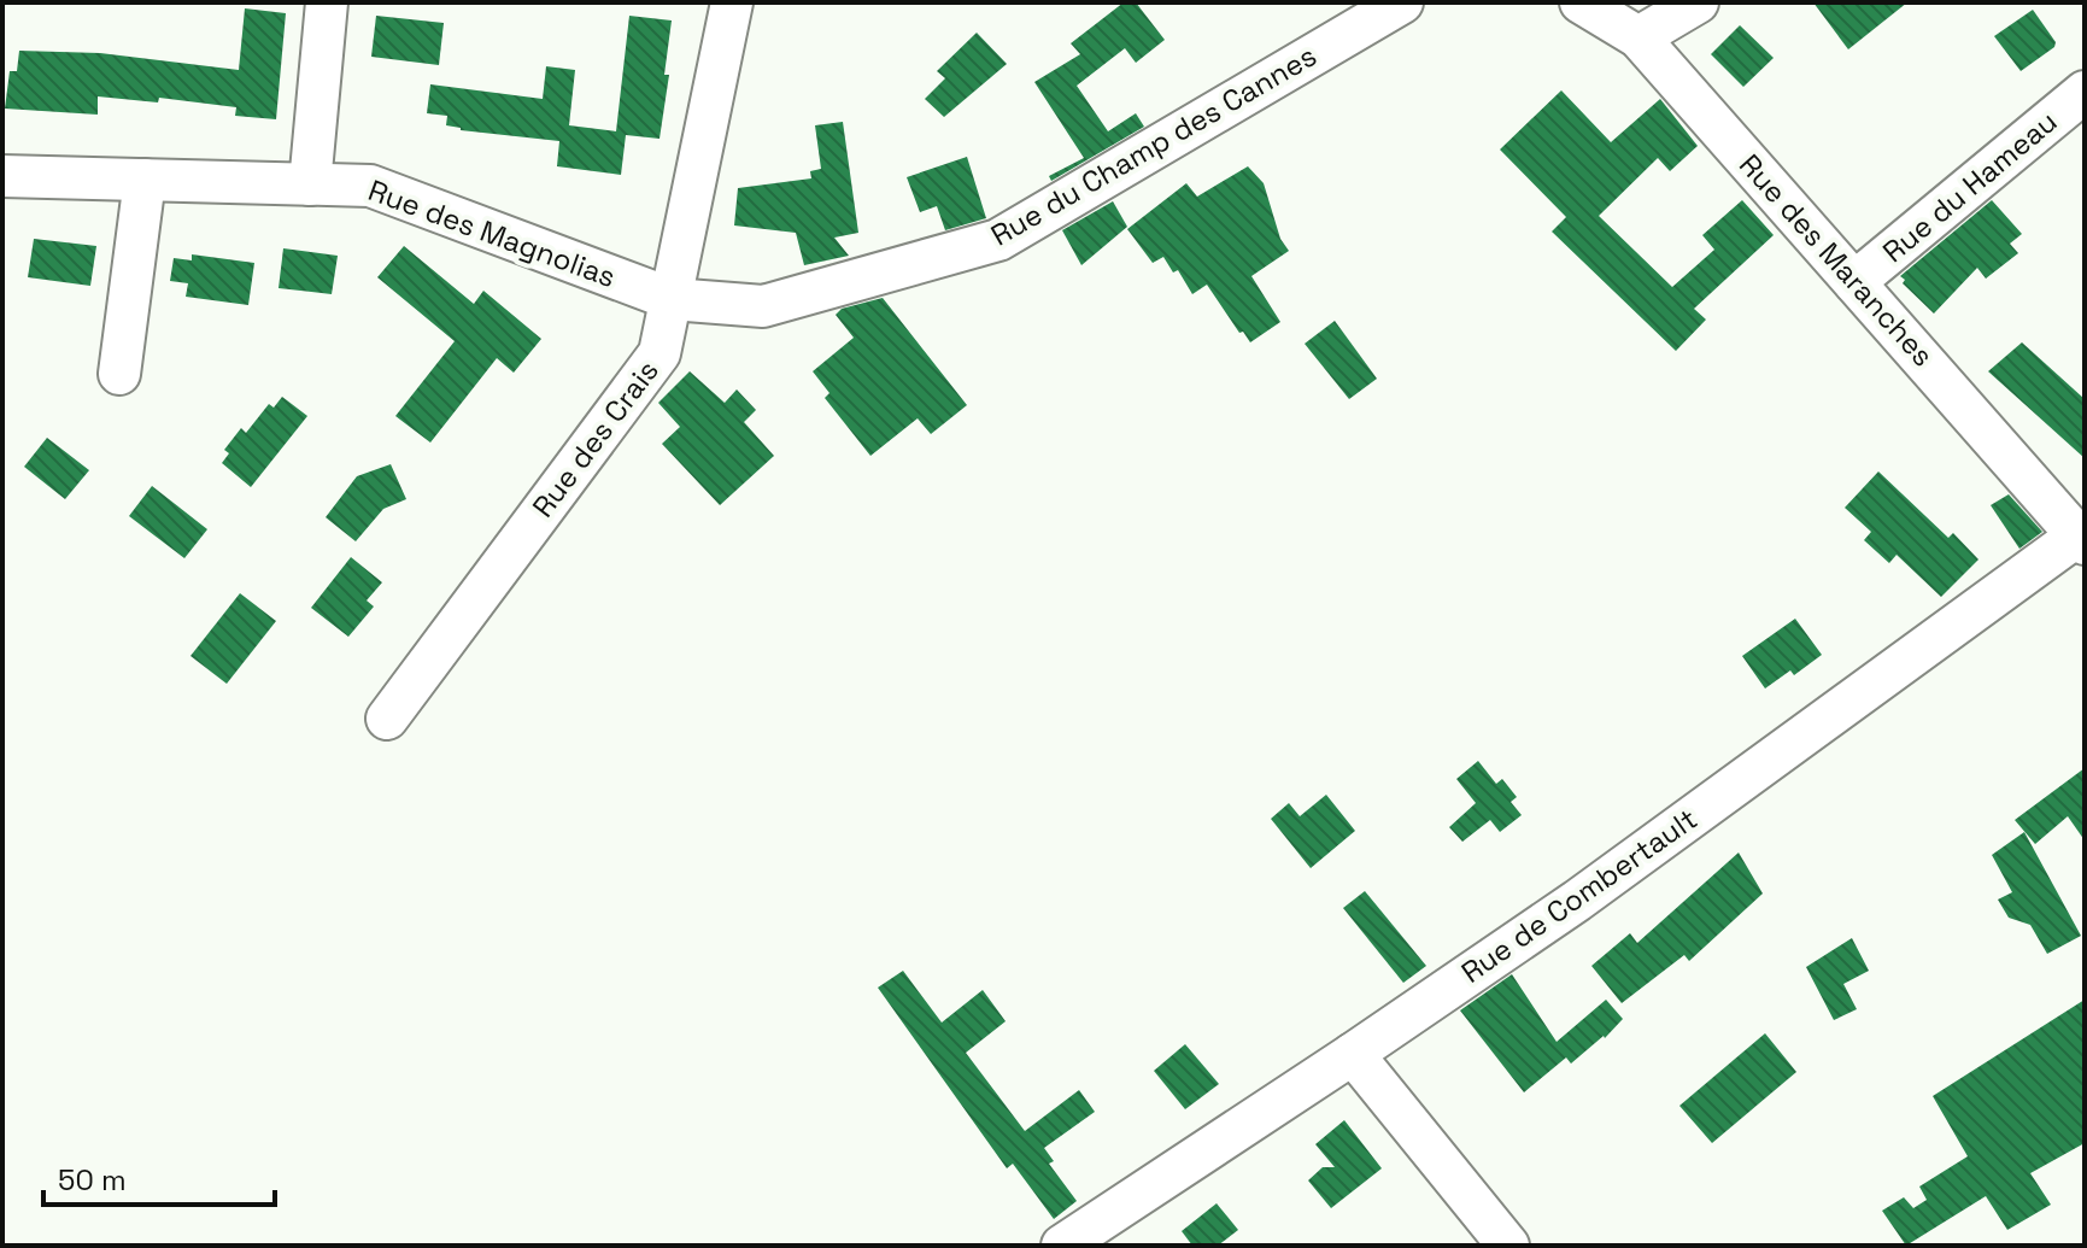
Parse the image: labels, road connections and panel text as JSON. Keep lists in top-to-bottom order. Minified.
{"streets":{"street":["Rue du Champ des Cannes","Rue du Hameau","Rue des Magnolias","Rue des Maranches","Rue des Crais","Rue de Combertault"]},"crossings":[["Rue du Champ des Cannes","Rue des Magnolias"],["Rue du Champ des Cannes","Rue des Crais"],["Rue du Hameau","Rue des Maranches"],["Rue des Magnolias","Rue des Crais"],["Rue des Maranches","Rue de Combertault"]],"scale_bar":"50 m"}
